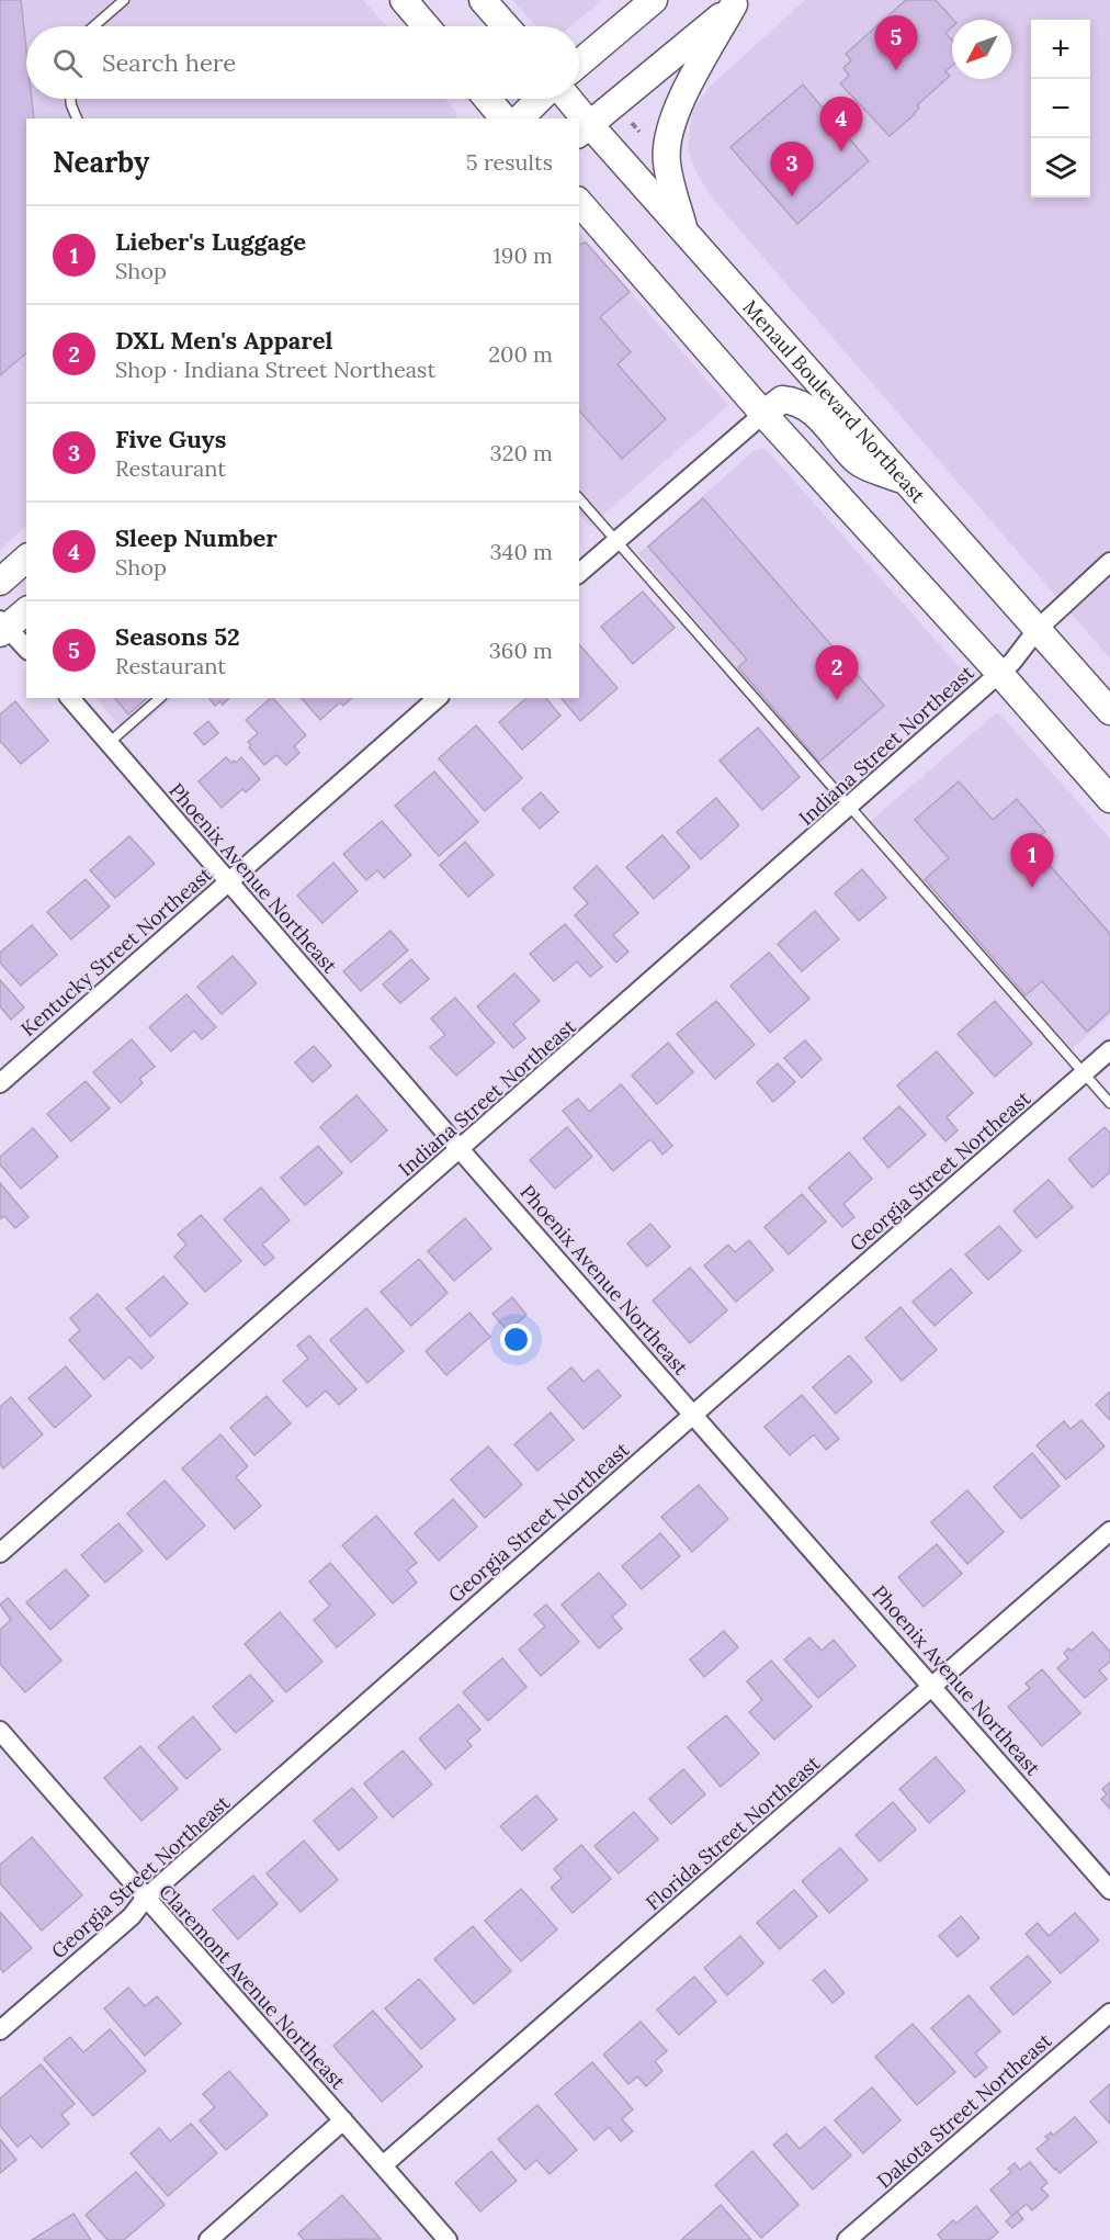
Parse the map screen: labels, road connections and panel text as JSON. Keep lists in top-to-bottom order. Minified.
{"streets":{"main road":["Menaul Boulevard Northeast"],"street":["Indiana Street Northeast","Phoenix Avenue Northeast","Kentucky Street Northeast","Georgia Street Northeast","Florida Street Northeast","Claremont Avenue Northeast","Dakota Street Northeast"]},"crossings":[["Menaul Boulevard Northeast","Indiana Street Northeast"],["Indiana Street Northeast","Phoenix Avenue Northeast"],["Phoenix Avenue Northeast","Kentucky Street Northeast"],["Phoenix Avenue Northeast","Georgia Street Northeast"],["Phoenix Avenue Northeast","Florida Street Northeast"],["Georgia Street Northeast","Claremont Avenue Northeast"],["Florida Street Northeast","Claremont Avenue Northeast"]],"north":"bottom left","page":{"pins":["5","4","3","2","1"],"map_buttons":["+","−"],"search":"Search here","heading":["Nearby","5 results"],"list":[{"mark":"1","name":"Lieber's Luggage","note":"Shop","value":"190 m"},{"mark":"2","name":"DXL Men's Apparel","note":"Shop · Indiana Street Northeast","value":"200 m"},{"mark":"3","name":"Five Guys","note":"Restaurant","value":"320 m"},{"mark":"4","name":"Sleep Number","note":"Shop","value":"340 m"},{"mark":"5","name":"Seasons 52","note":"Restaurant","value":"360 m"}]}}
